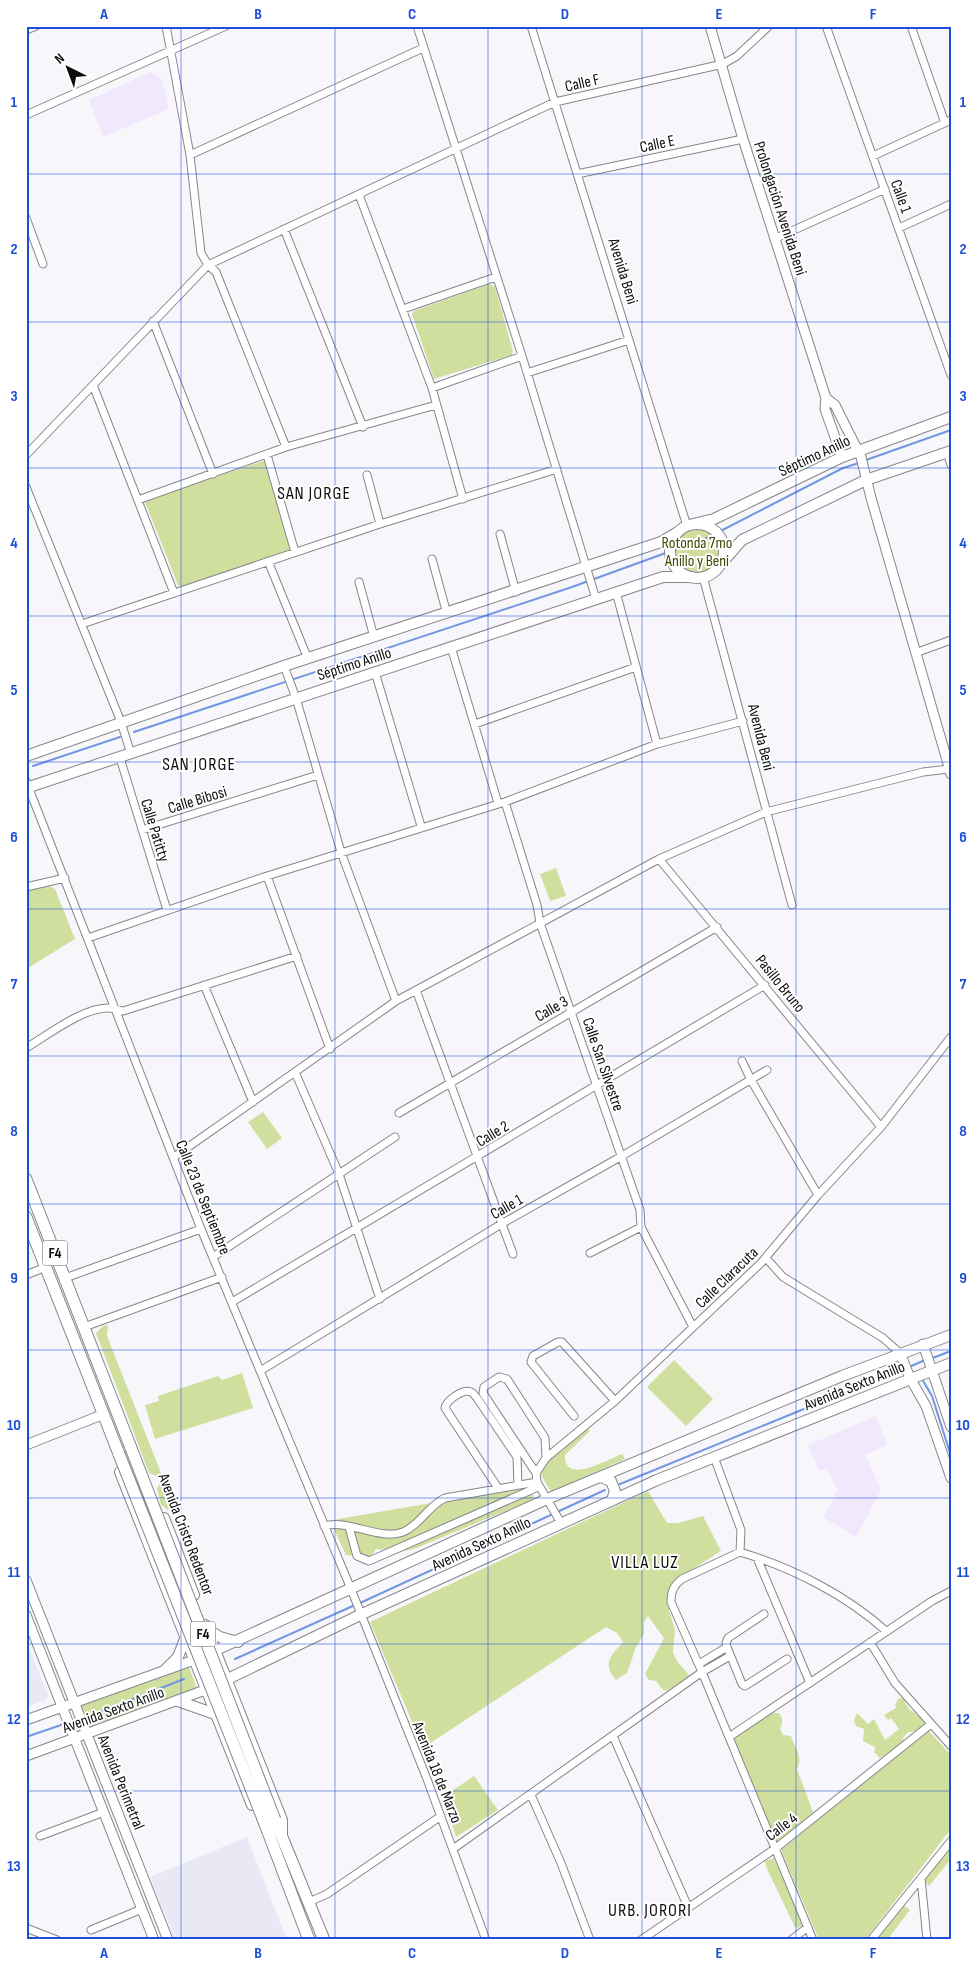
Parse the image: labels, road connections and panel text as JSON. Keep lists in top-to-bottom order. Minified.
{"streets":{"highway":["F4","Avenida Cristo Redentor"],"main road":["Séptimo Anillo","Avenida Sexto Anillo"],"street":["Calle F","Calle E","Calle 1","Prolongación Avenida Beni","Avenida Beni","Calle Bibosi","Calle Patitty","Pasillo Bruno","Calle 3","Calle San Silvestre","Calle 2","Calle 23 de Septiembre","Calle Claracuta","Avenida 18 de Marzo","Avenida Perimetral","Calle 4"]},"crossings":[["Calle F","Prolongación Avenida Beni"],["Calle F","Avenida Beni"],["Calle E","Prolongación Avenida Beni"],["Calle E","Avenida Beni"],["Calle 1","Calle San Silvestre"],["Calle 1","Calle 23 de Septiembre"],["Prolongación Avenida Beni","Séptimo Anillo"],["Avenida Beni","Séptimo Anillo"],["Séptimo Anillo","Calle Patitty"],["Séptimo Anillo","Calle San Silvestre"],["Séptimo Anillo","Calle 23 de Septiembre"],["Calle Bibosi","Calle Patitty"],["Pasillo Bruno","Calle 3"],["Pasillo Bruno","Calle 2"],["Pasillo Bruno","Calle Claracuta"],["Calle 3","Calle San Silvestre"],["Calle San Silvestre","Calle 2"],["Calle San Silvestre","Calle Claracuta"],["Calle 2","Calle 23 de Septiembre"],["Calle 23 de Septiembre","Avenida Sexto Anillo"],["Calle 23 de Septiembre","Avenida 18 de Marzo"],["Avenida Sexto Anillo","Avenida Cristo Redentor"],["Avenida Sexto Anillo","Avenida 18 de Marzo"],["Avenida Sexto Anillo","Avenida Perimetral"]],"districts":["SAN JORGE","SAN JORGE","VILLA LUZ","URB. JORORI"],"parks":["Rotonda 7mo Anillo y Beni"],"north":"top left","grid":{"columns":["A","B","C","D","E","F"],"rows":["1","2","3","4","5","6","7","8","9","10","11","12","13"]}}
